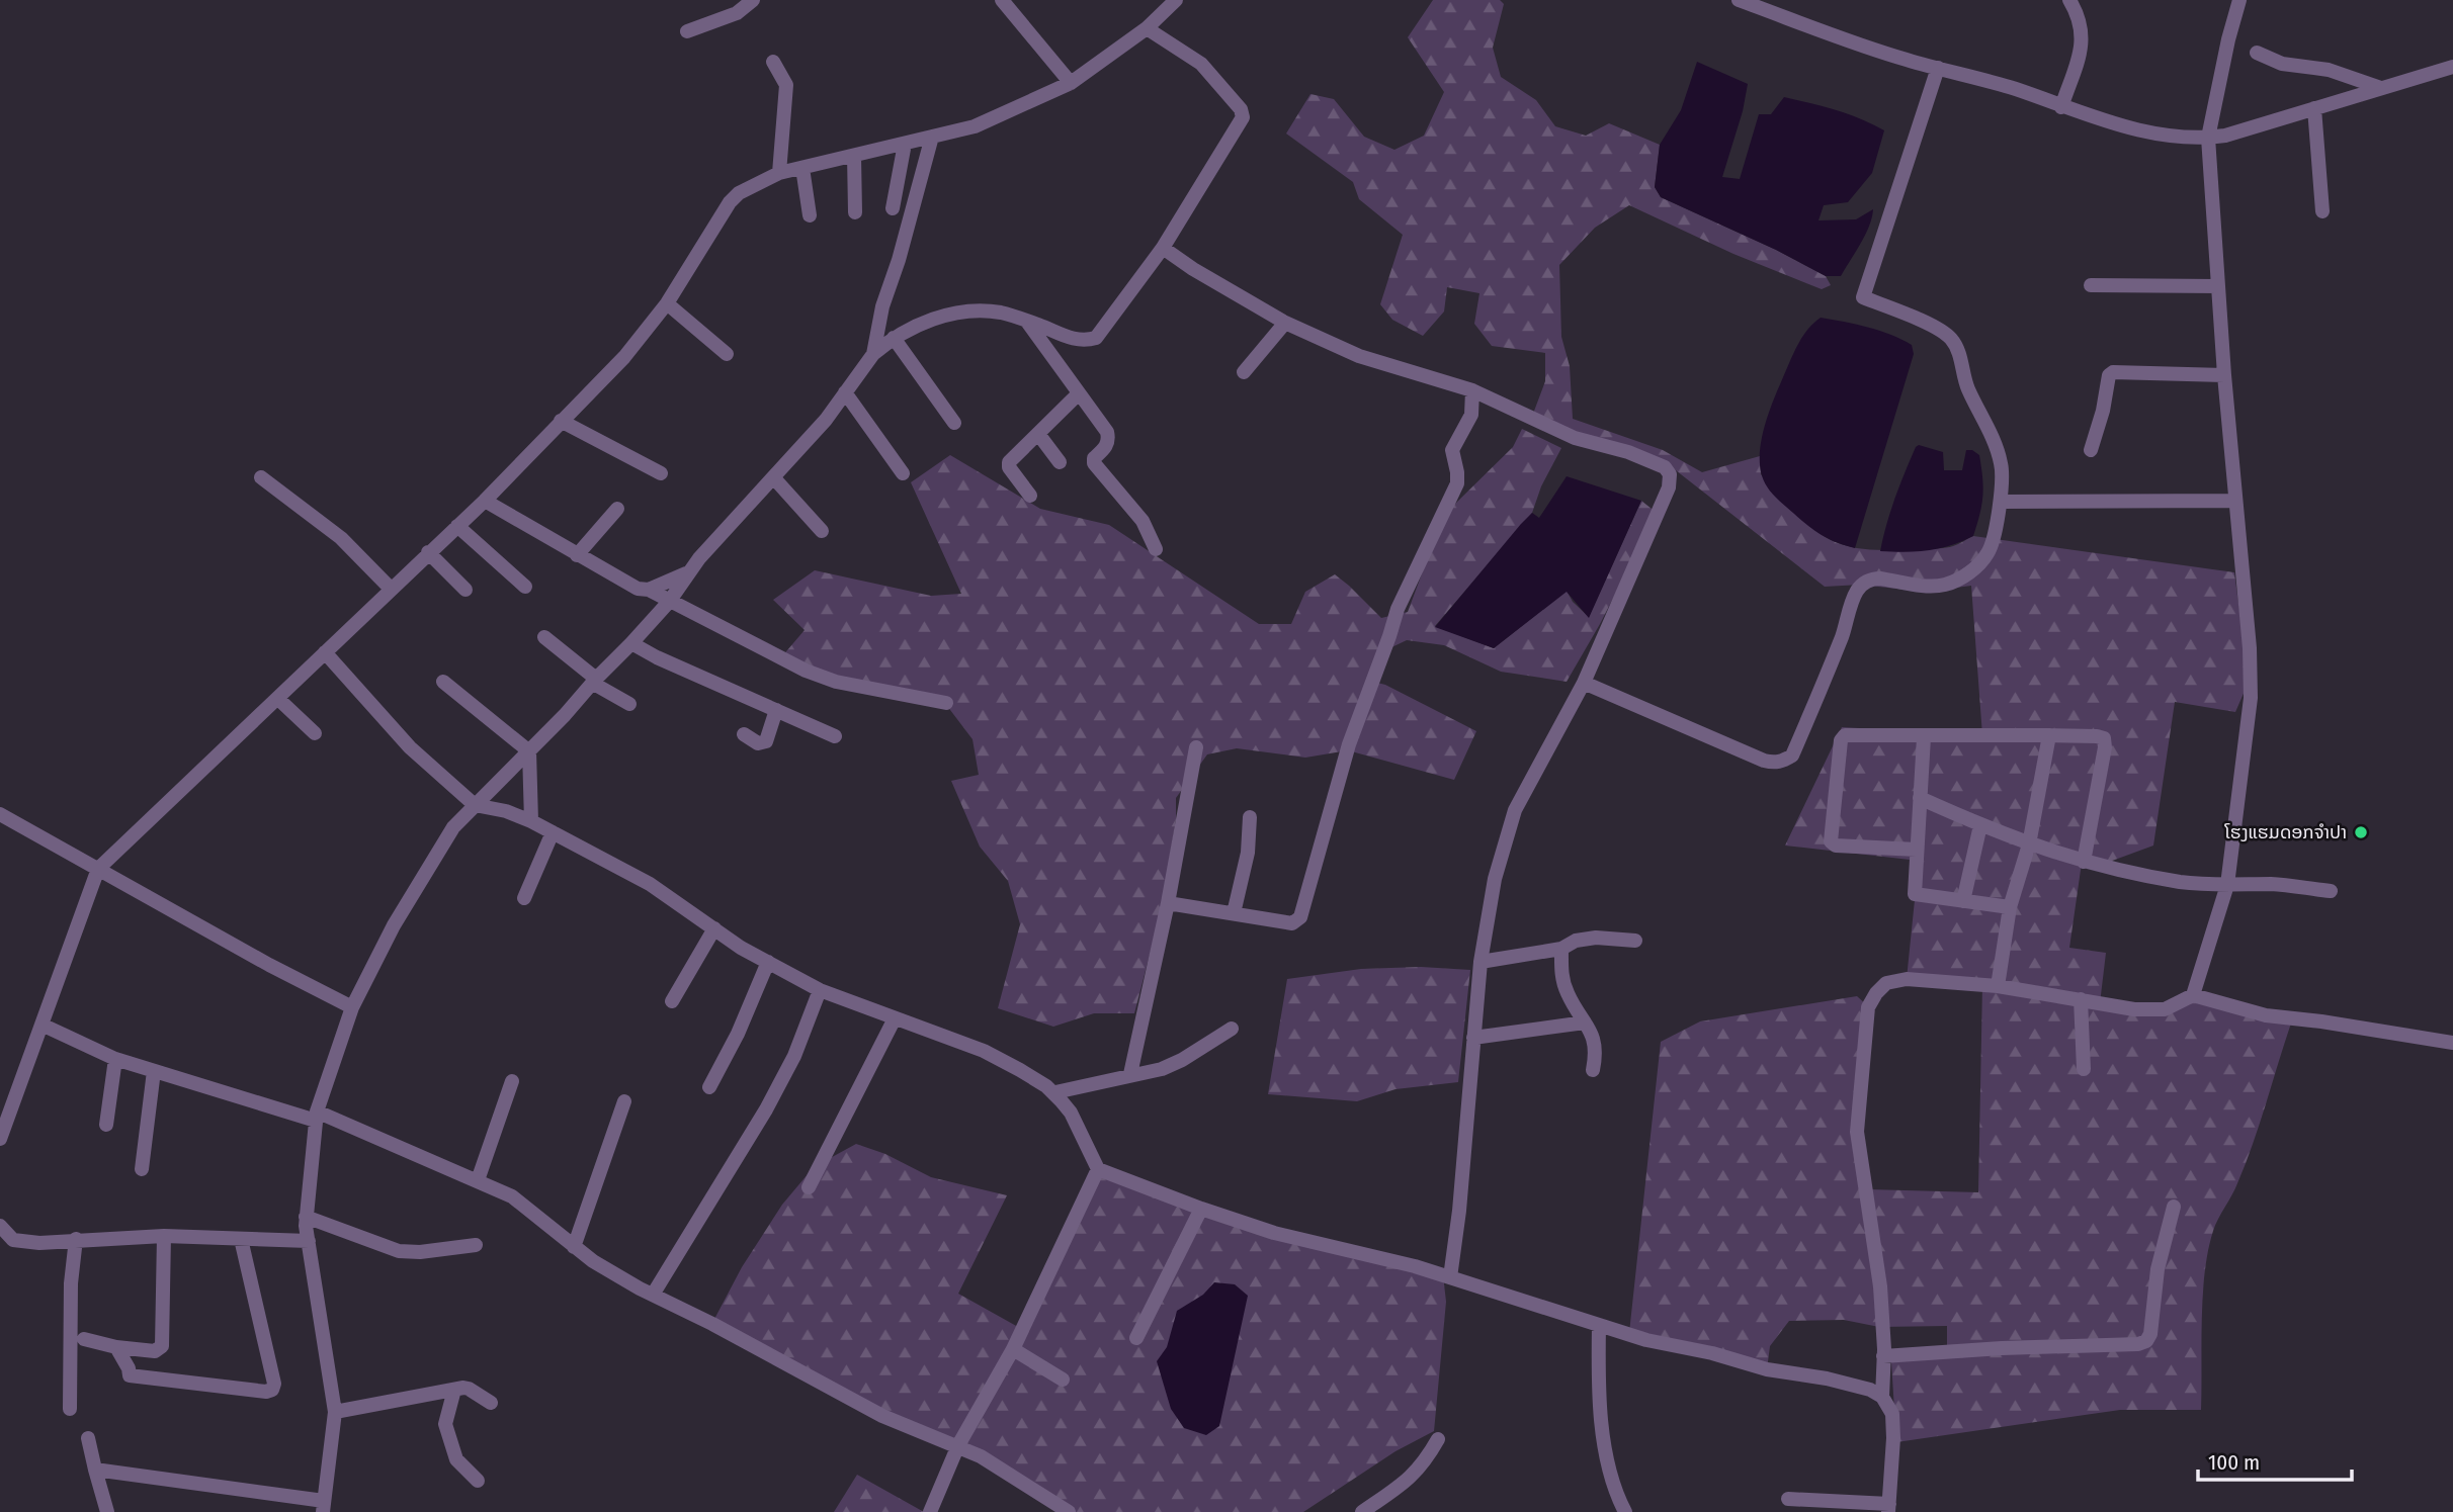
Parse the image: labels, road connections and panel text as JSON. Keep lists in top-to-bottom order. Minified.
{"places":["ໂຮງແຮມດອກຈຳປາ"],"scale_bar":"100 m"}
